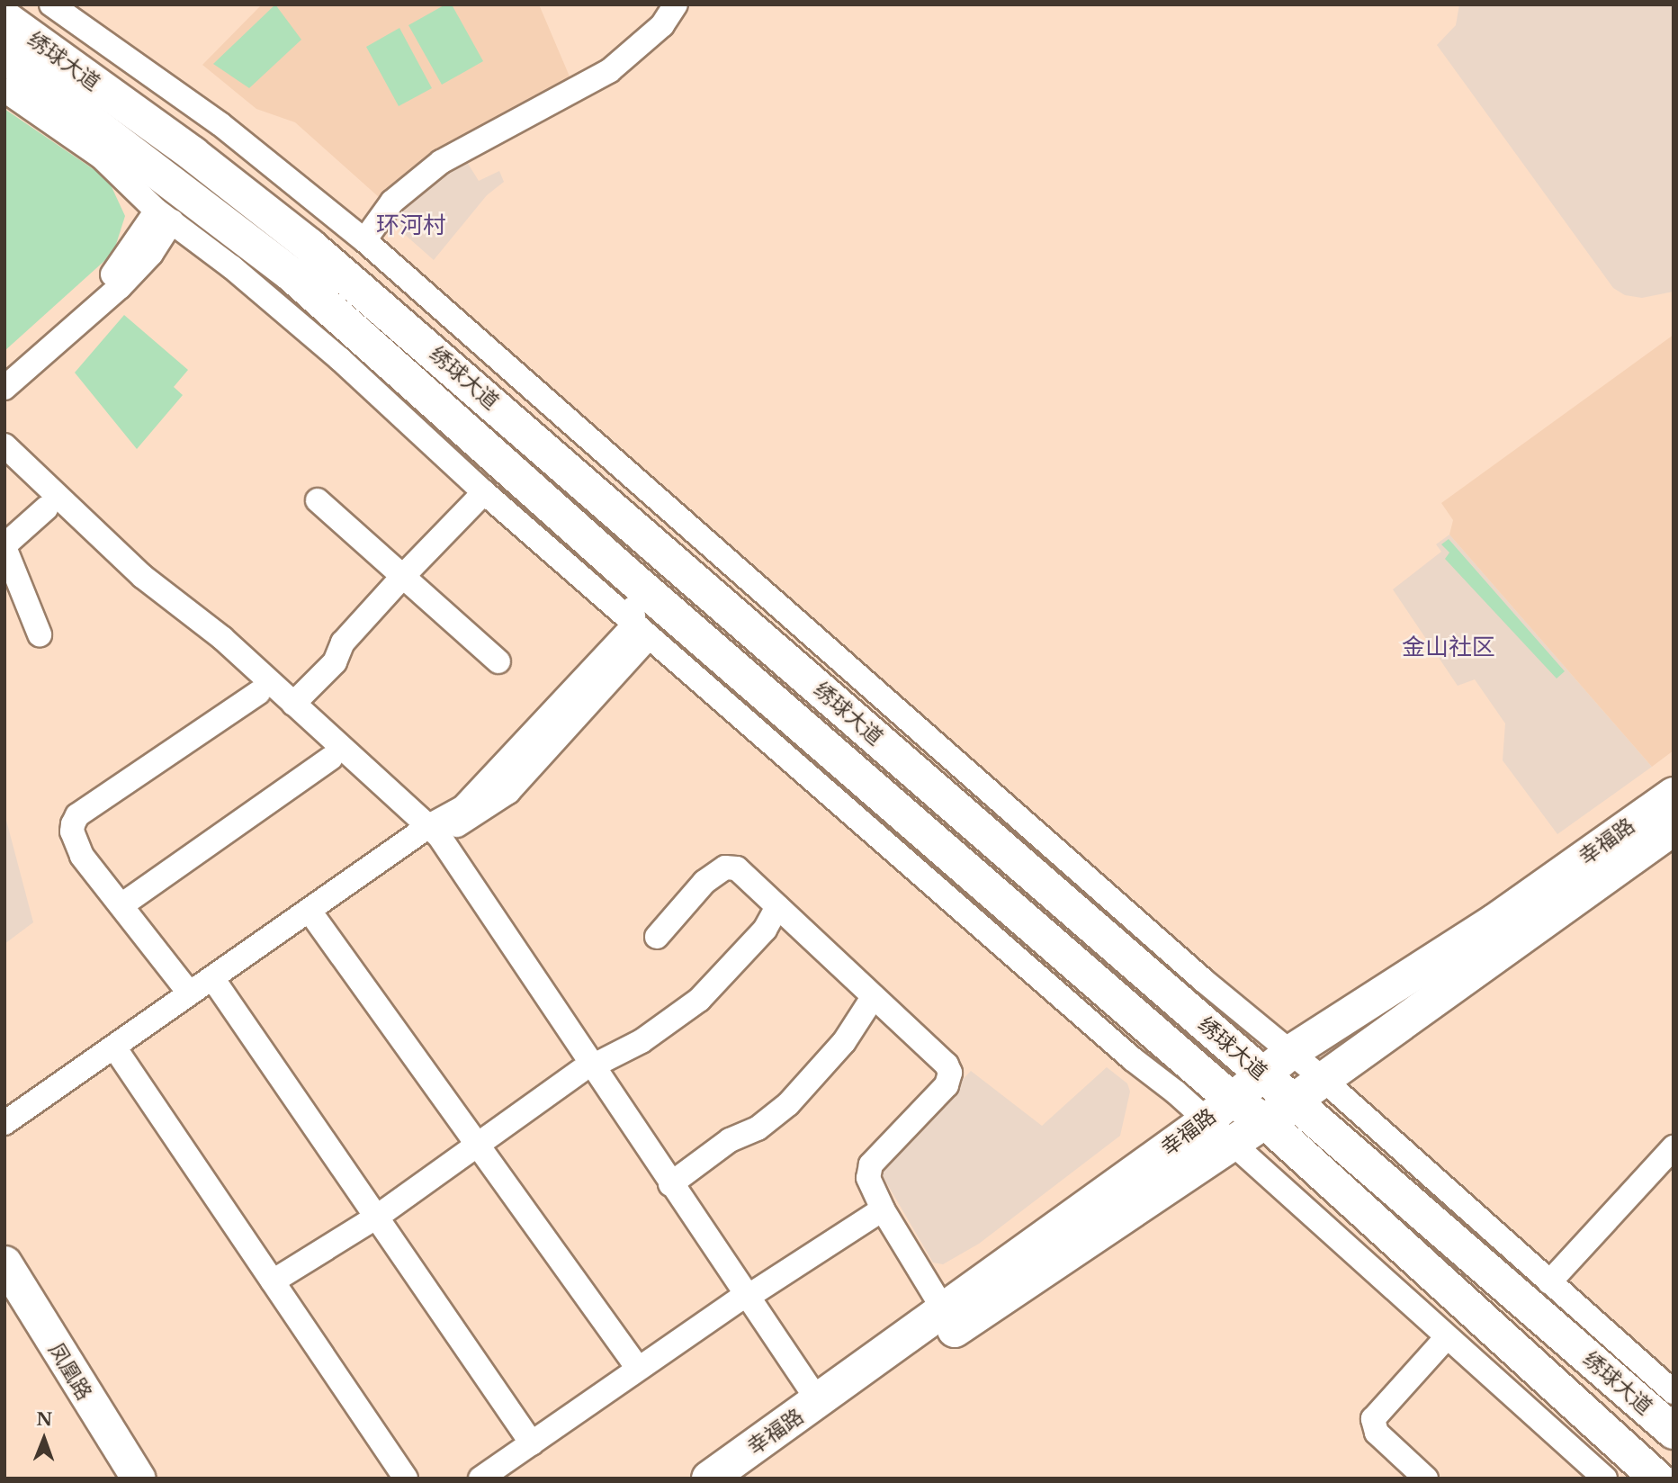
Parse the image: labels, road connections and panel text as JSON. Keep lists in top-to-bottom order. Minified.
{"streets":{"main road":["绣球大道","幸福路","凤凰路"]},"crossings":[["绣球大道","幸福路"]],"districts":["环河村","金山社区"],"north":"top"}
